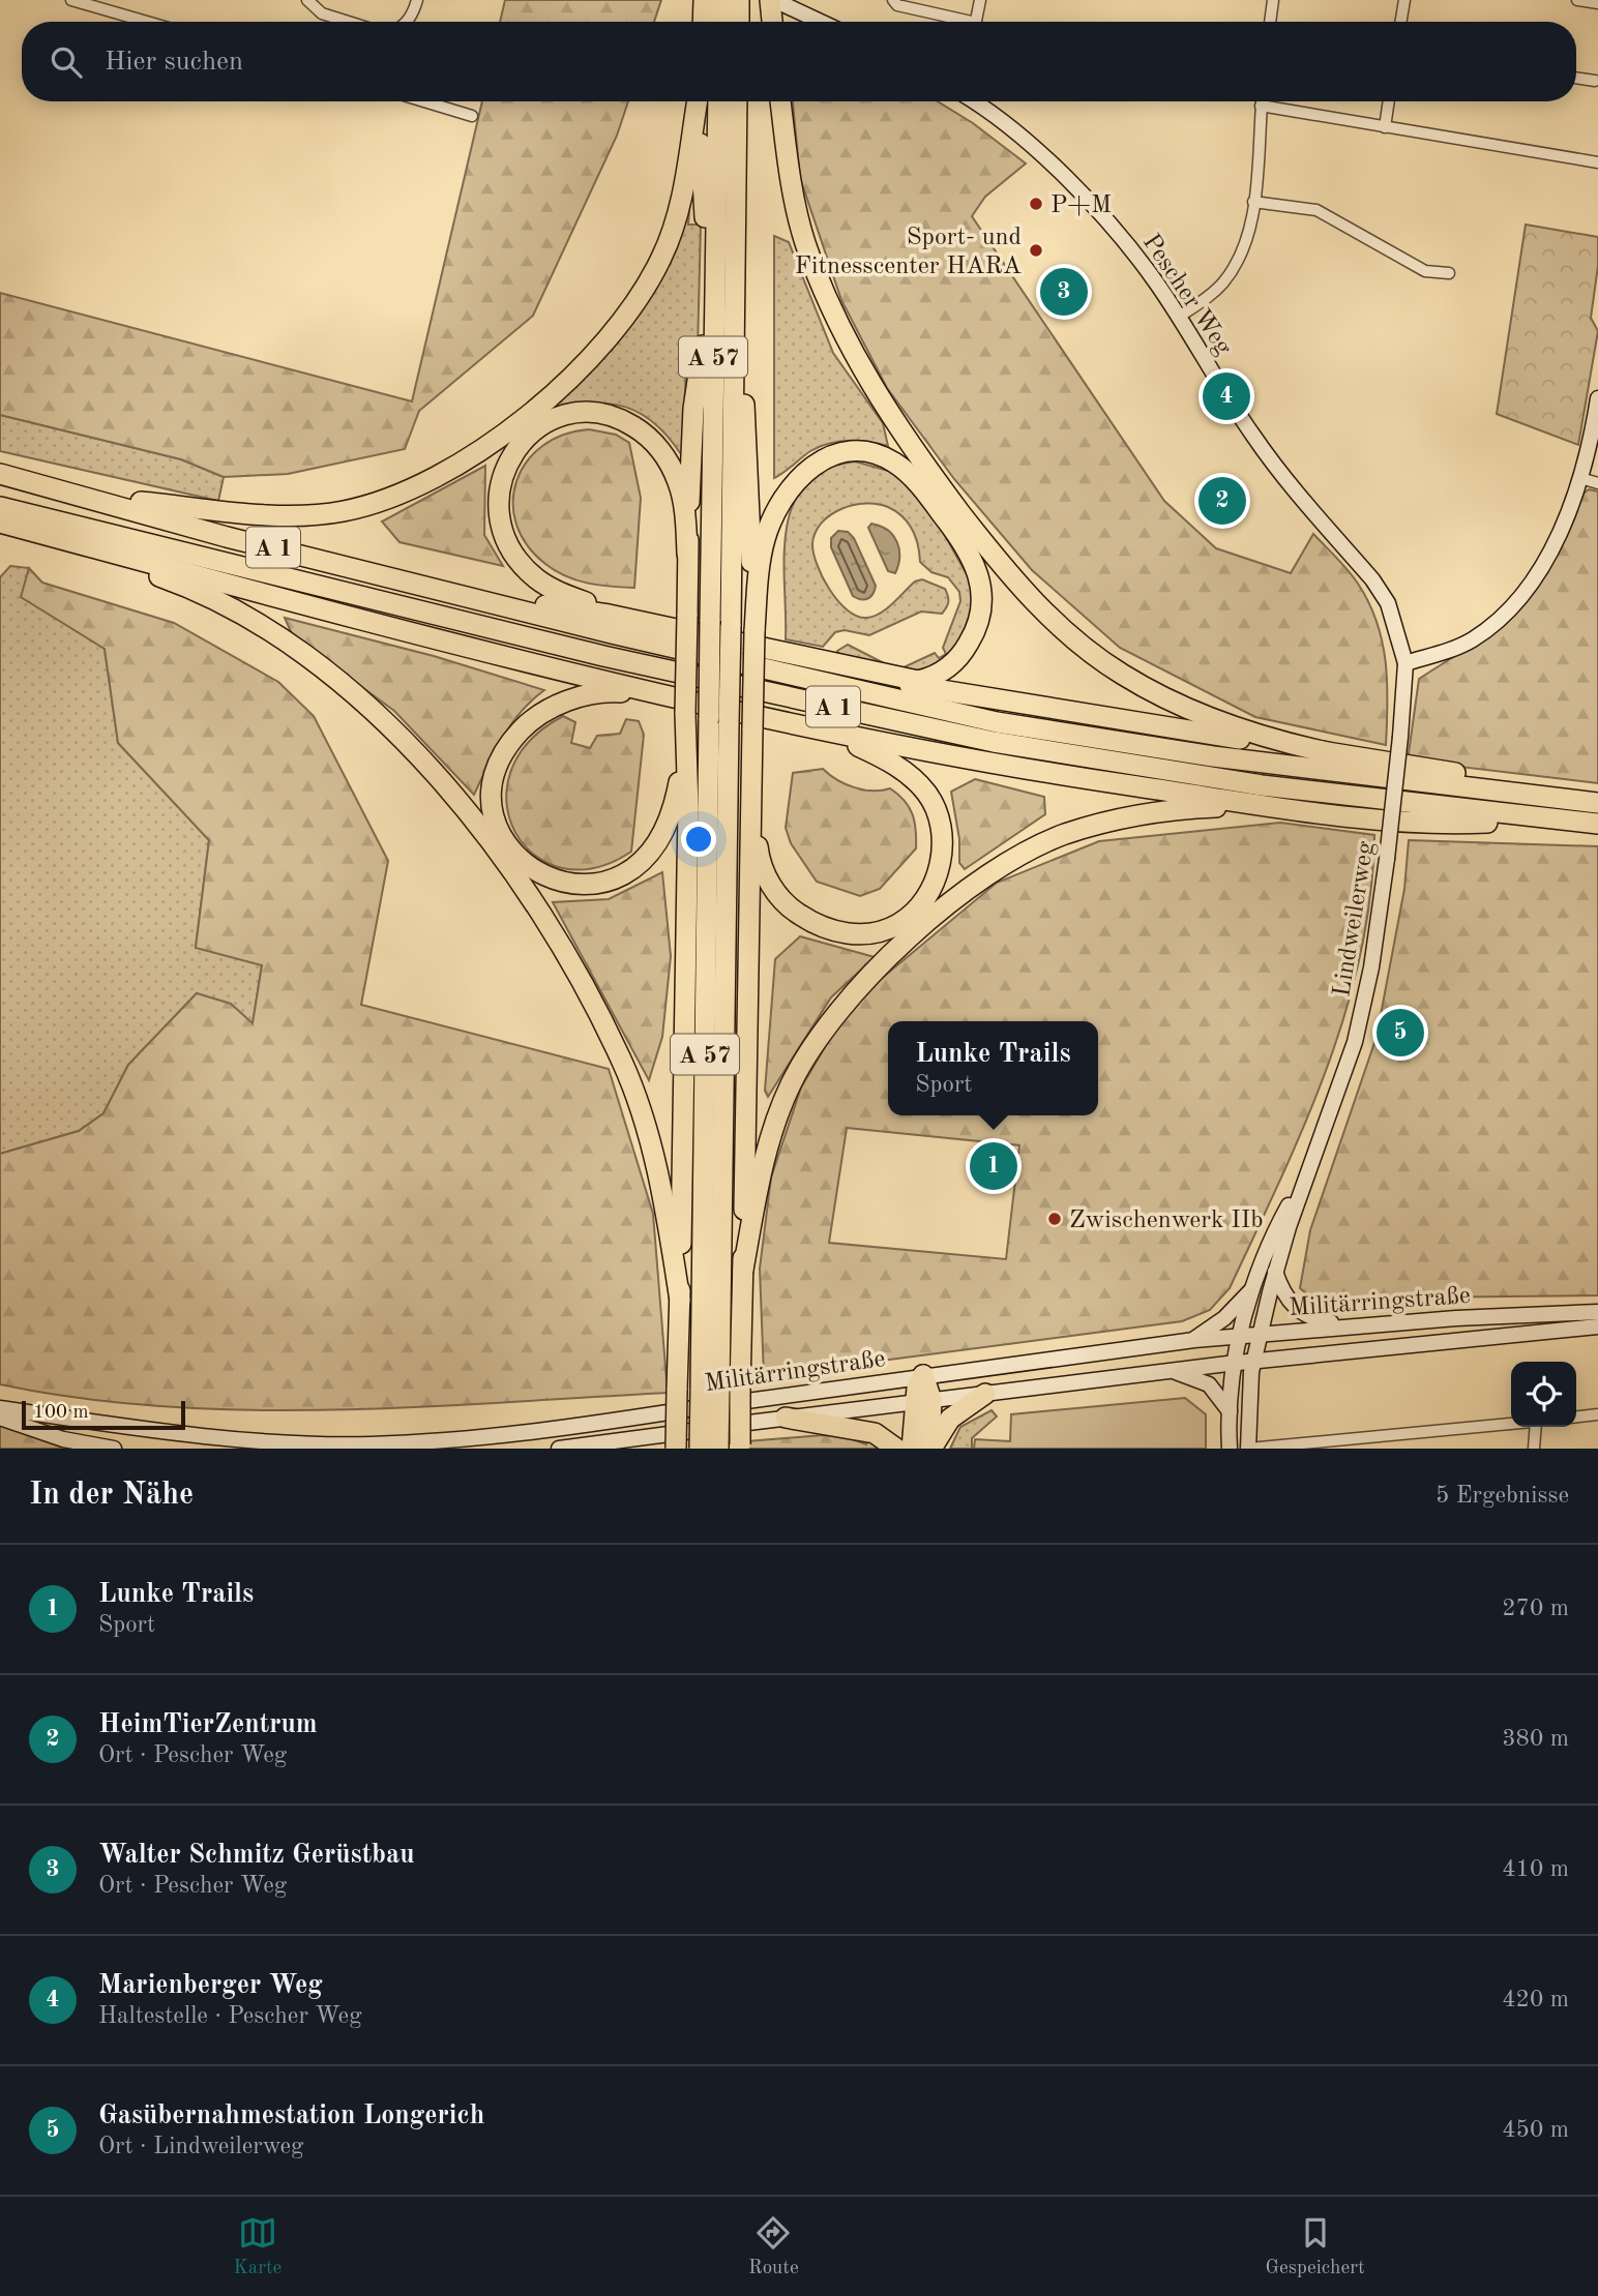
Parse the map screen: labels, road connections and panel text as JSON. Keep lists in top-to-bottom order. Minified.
{"streets":{"highway":["A 57","A 1"],"main road":["Pescher Weg","Lindweilerweg","Militärringstraße"]},"crossings":[["Pescher Weg","Lindweilerweg"],["Lindweilerweg","Militärringstraße"]],"places":["P+M","Sport- und Fitnesscenter HARA","Zwischenwerk IIb"],"scale_bar":"100 m","page":{"search":"Hier suchen","pins":["3","4","2","5","1"],"popup":["Lunke Trails","Sport"],"scale":"100 m","heading":["In der Nähe","5 Ergebnisse"],"list":[{"mark":"1","name":"Lunke Trails","note":"Sport","value":"270 m"},{"mark":"2","name":"HeimTierZentrum","note":"Ort · Pescher Weg","value":"380 m"},{"mark":"3","name":"Walter Schmitz Gerüstbau","note":"Ort · Pescher Weg","value":"410 m"},{"mark":"4","name":"Marienberger Weg","note":"Haltestelle · Pescher Weg","value":"420 m"},{"mark":"5","name":"Gasübernahmestation Longerich","note":"Ort · Lindweilerweg","value":"450 m"}],"nav":["Karte","Route","Gespeichert"]}}
